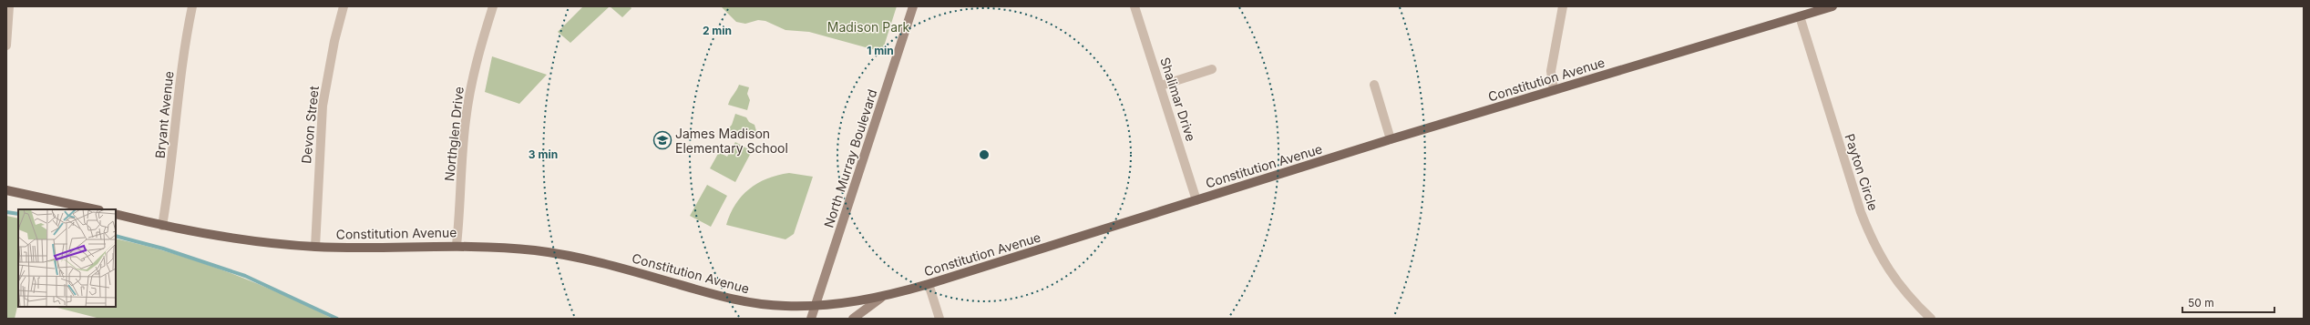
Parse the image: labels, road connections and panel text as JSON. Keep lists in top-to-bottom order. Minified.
{"streets":{"main road":["Constitution Avenue","North Murray Boulevard"],"street":["Shalimar Drive","Bryant Avenue","Devon Street","Northglen Drive","Payton Circle"]},"crossings":[["Constitution Avenue","Shalimar Drive"],["Constitution Avenue","Bryant Avenue"],["Constitution Avenue","Devon Street"],["Constitution Avenue","Northglen Drive"],["Constitution Avenue","North Murray Boulevard"],["Constitution Avenue","Payton Circle"]],"parks":["Madison Park"],"places":{"school or university":["James Madison Elementary School"]},"scale_bar":"50 m","rings":["2 min","1 min","3 min"]}
